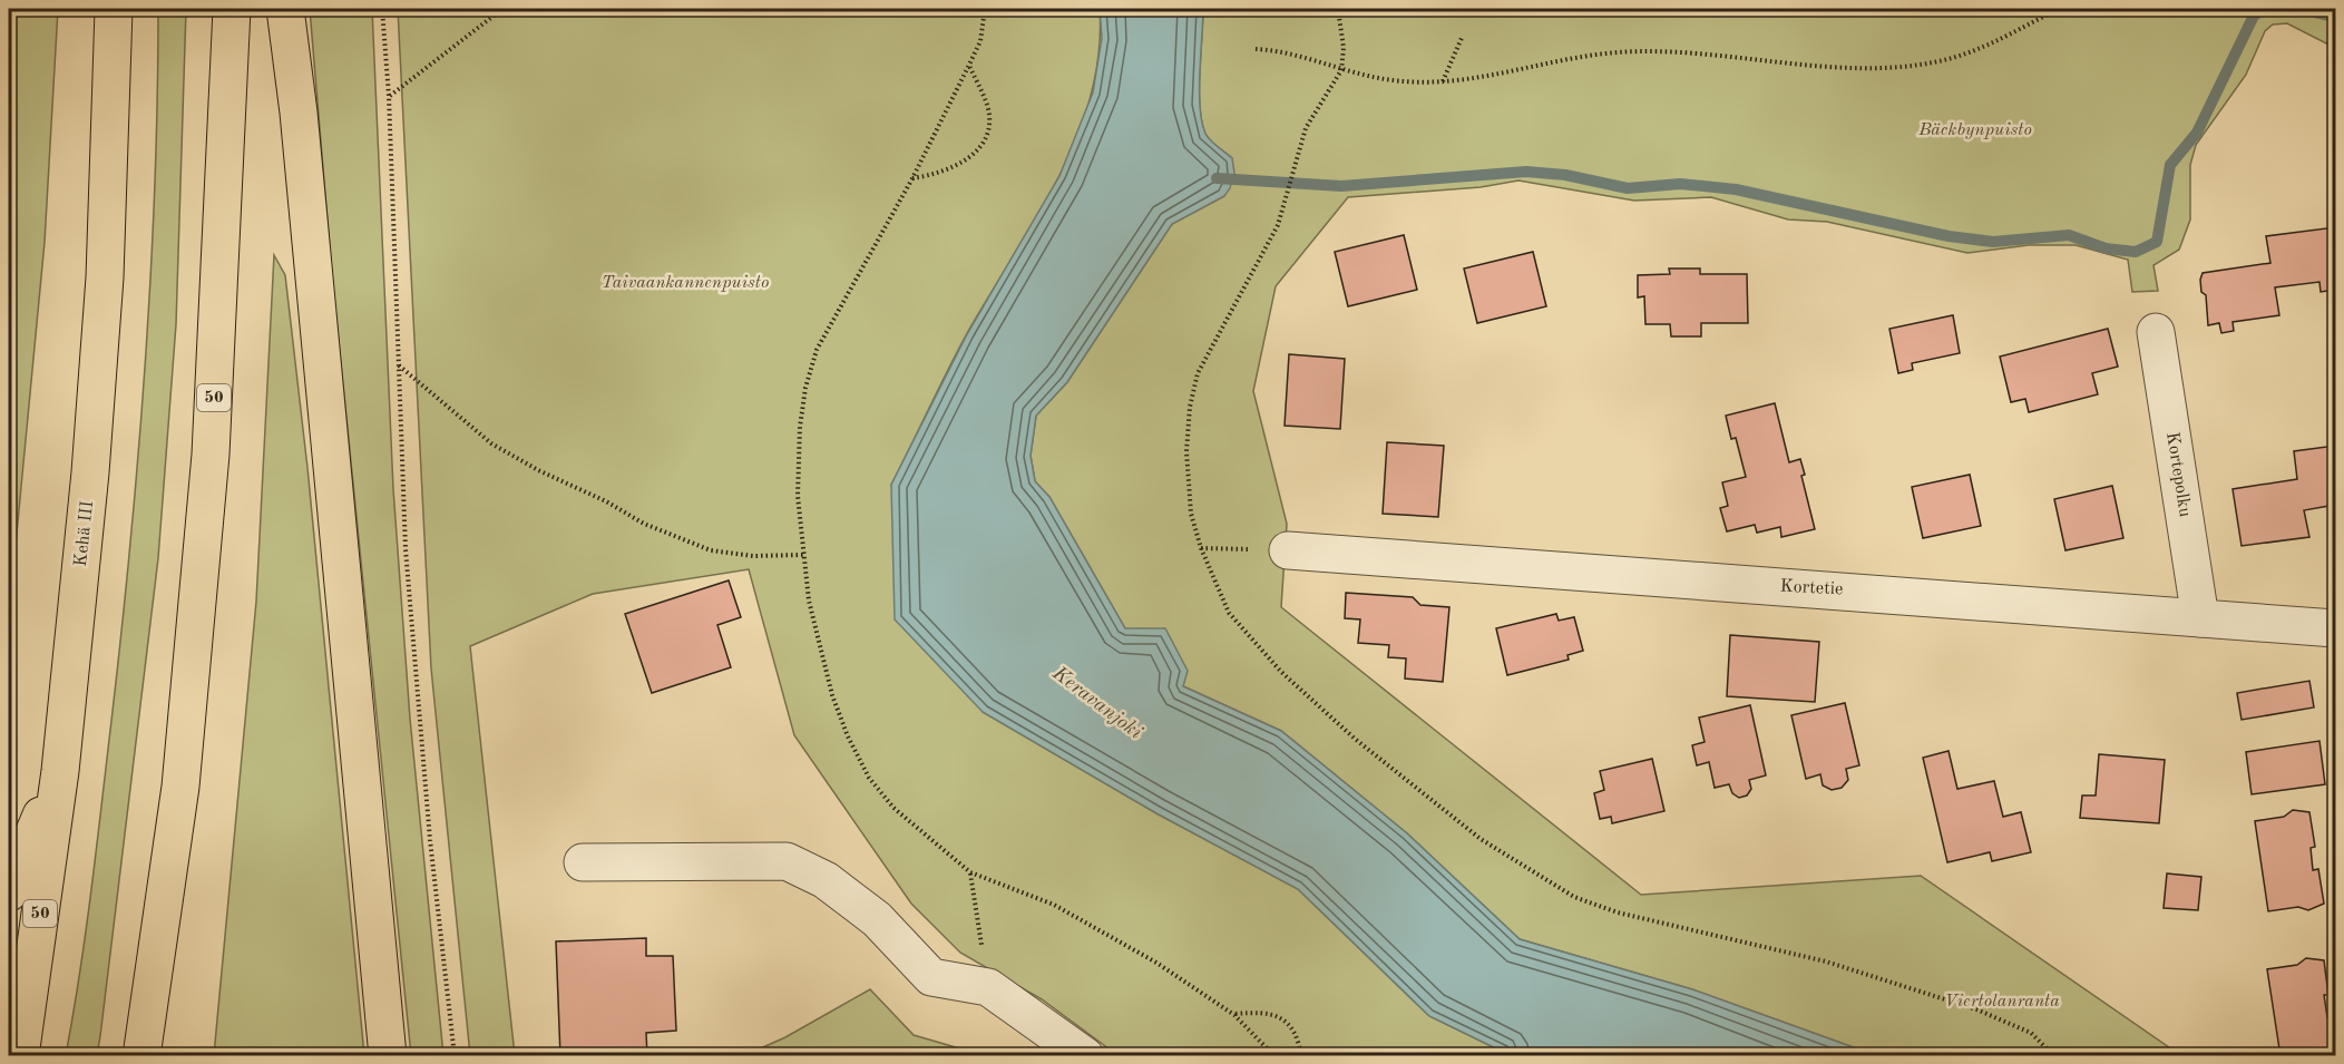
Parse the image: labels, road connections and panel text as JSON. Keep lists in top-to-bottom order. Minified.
{"streets":{"highway":["50","Kehä III"],"street":["Kortepolku","Kortetie"]},"crossings":[["Kortepolku","Kortetie"]],"water":["Keravanjoki"],"parks":["Bäckbynpuisto","Taivaankannenpuisto","Viertolanranta"]}
